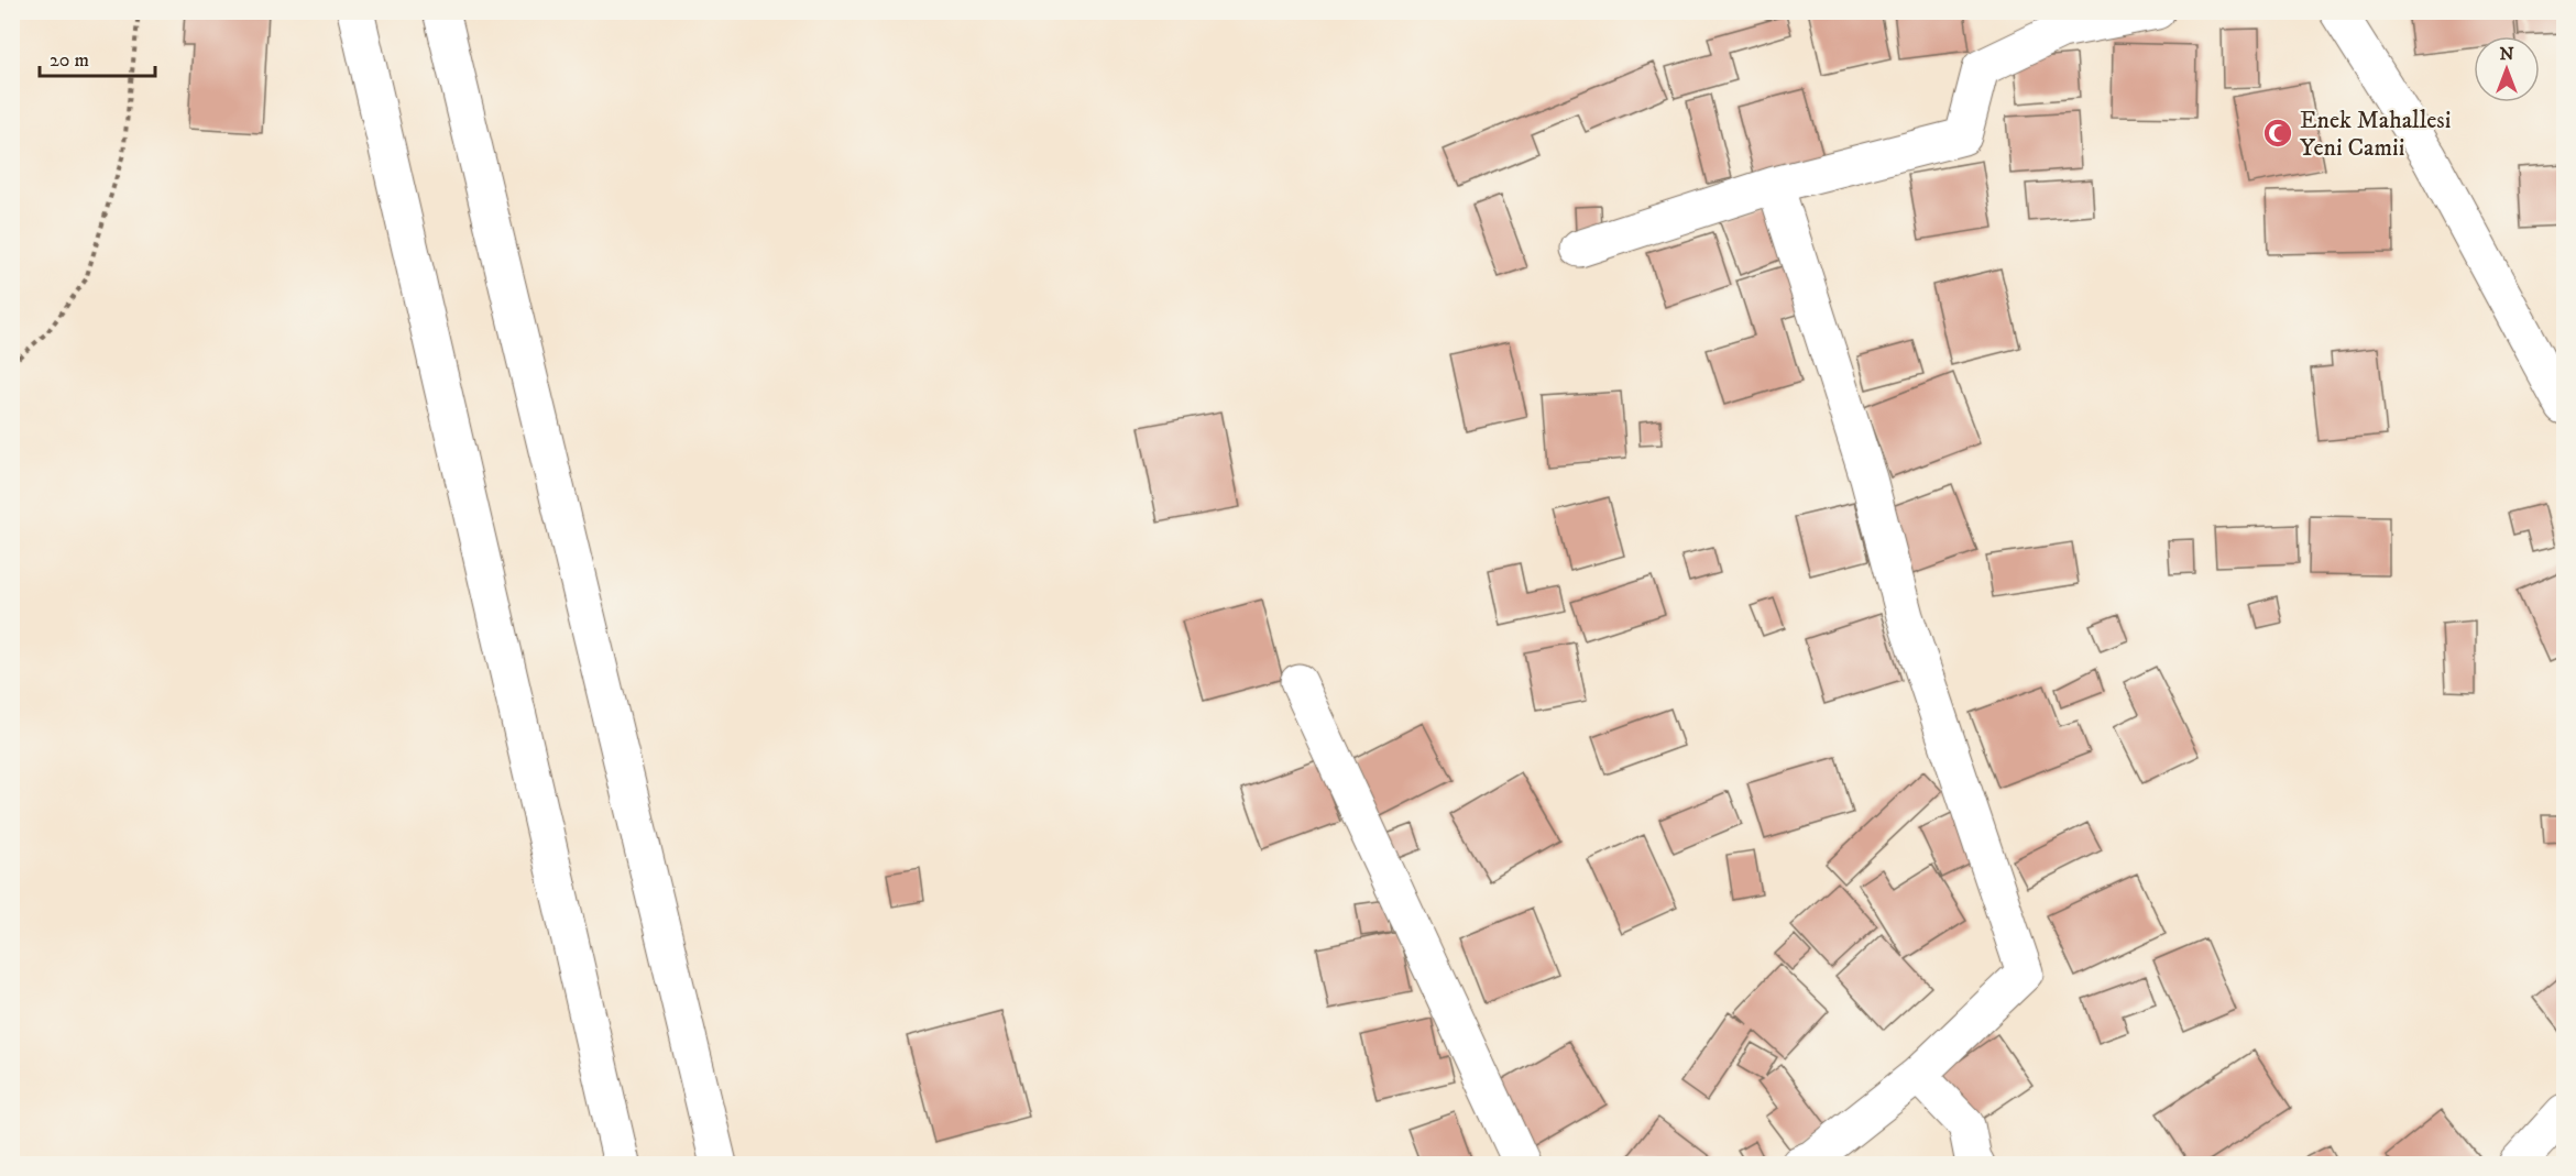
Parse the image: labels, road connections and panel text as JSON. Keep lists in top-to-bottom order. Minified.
{"places":{"mosque":["Enek Mahallesi Yeni Camii"]},"scale_bar":"20 m","north":"top"}
